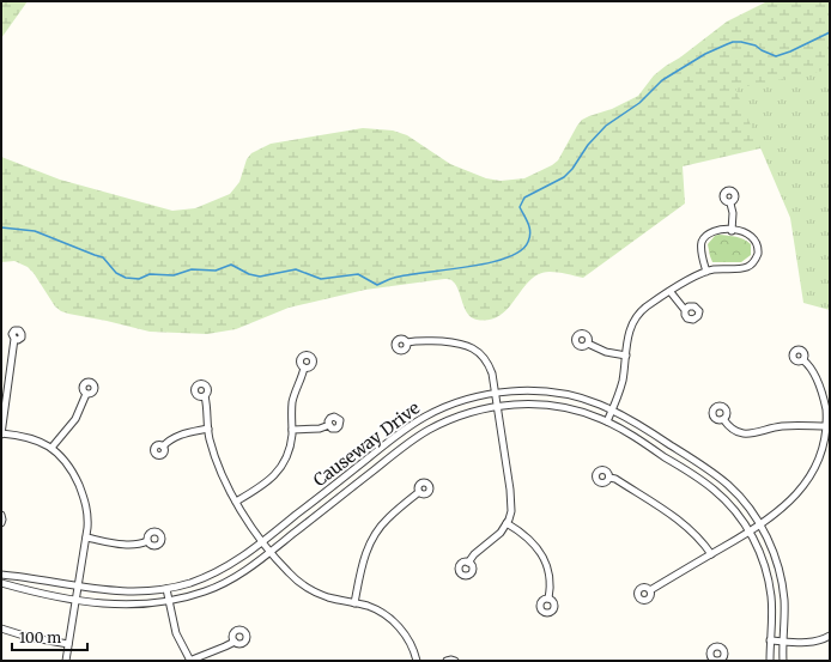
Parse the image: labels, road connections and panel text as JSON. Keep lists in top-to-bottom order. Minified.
{"streets":{"street":["Causeway Drive"]},"scale_bar":"100 m"}
